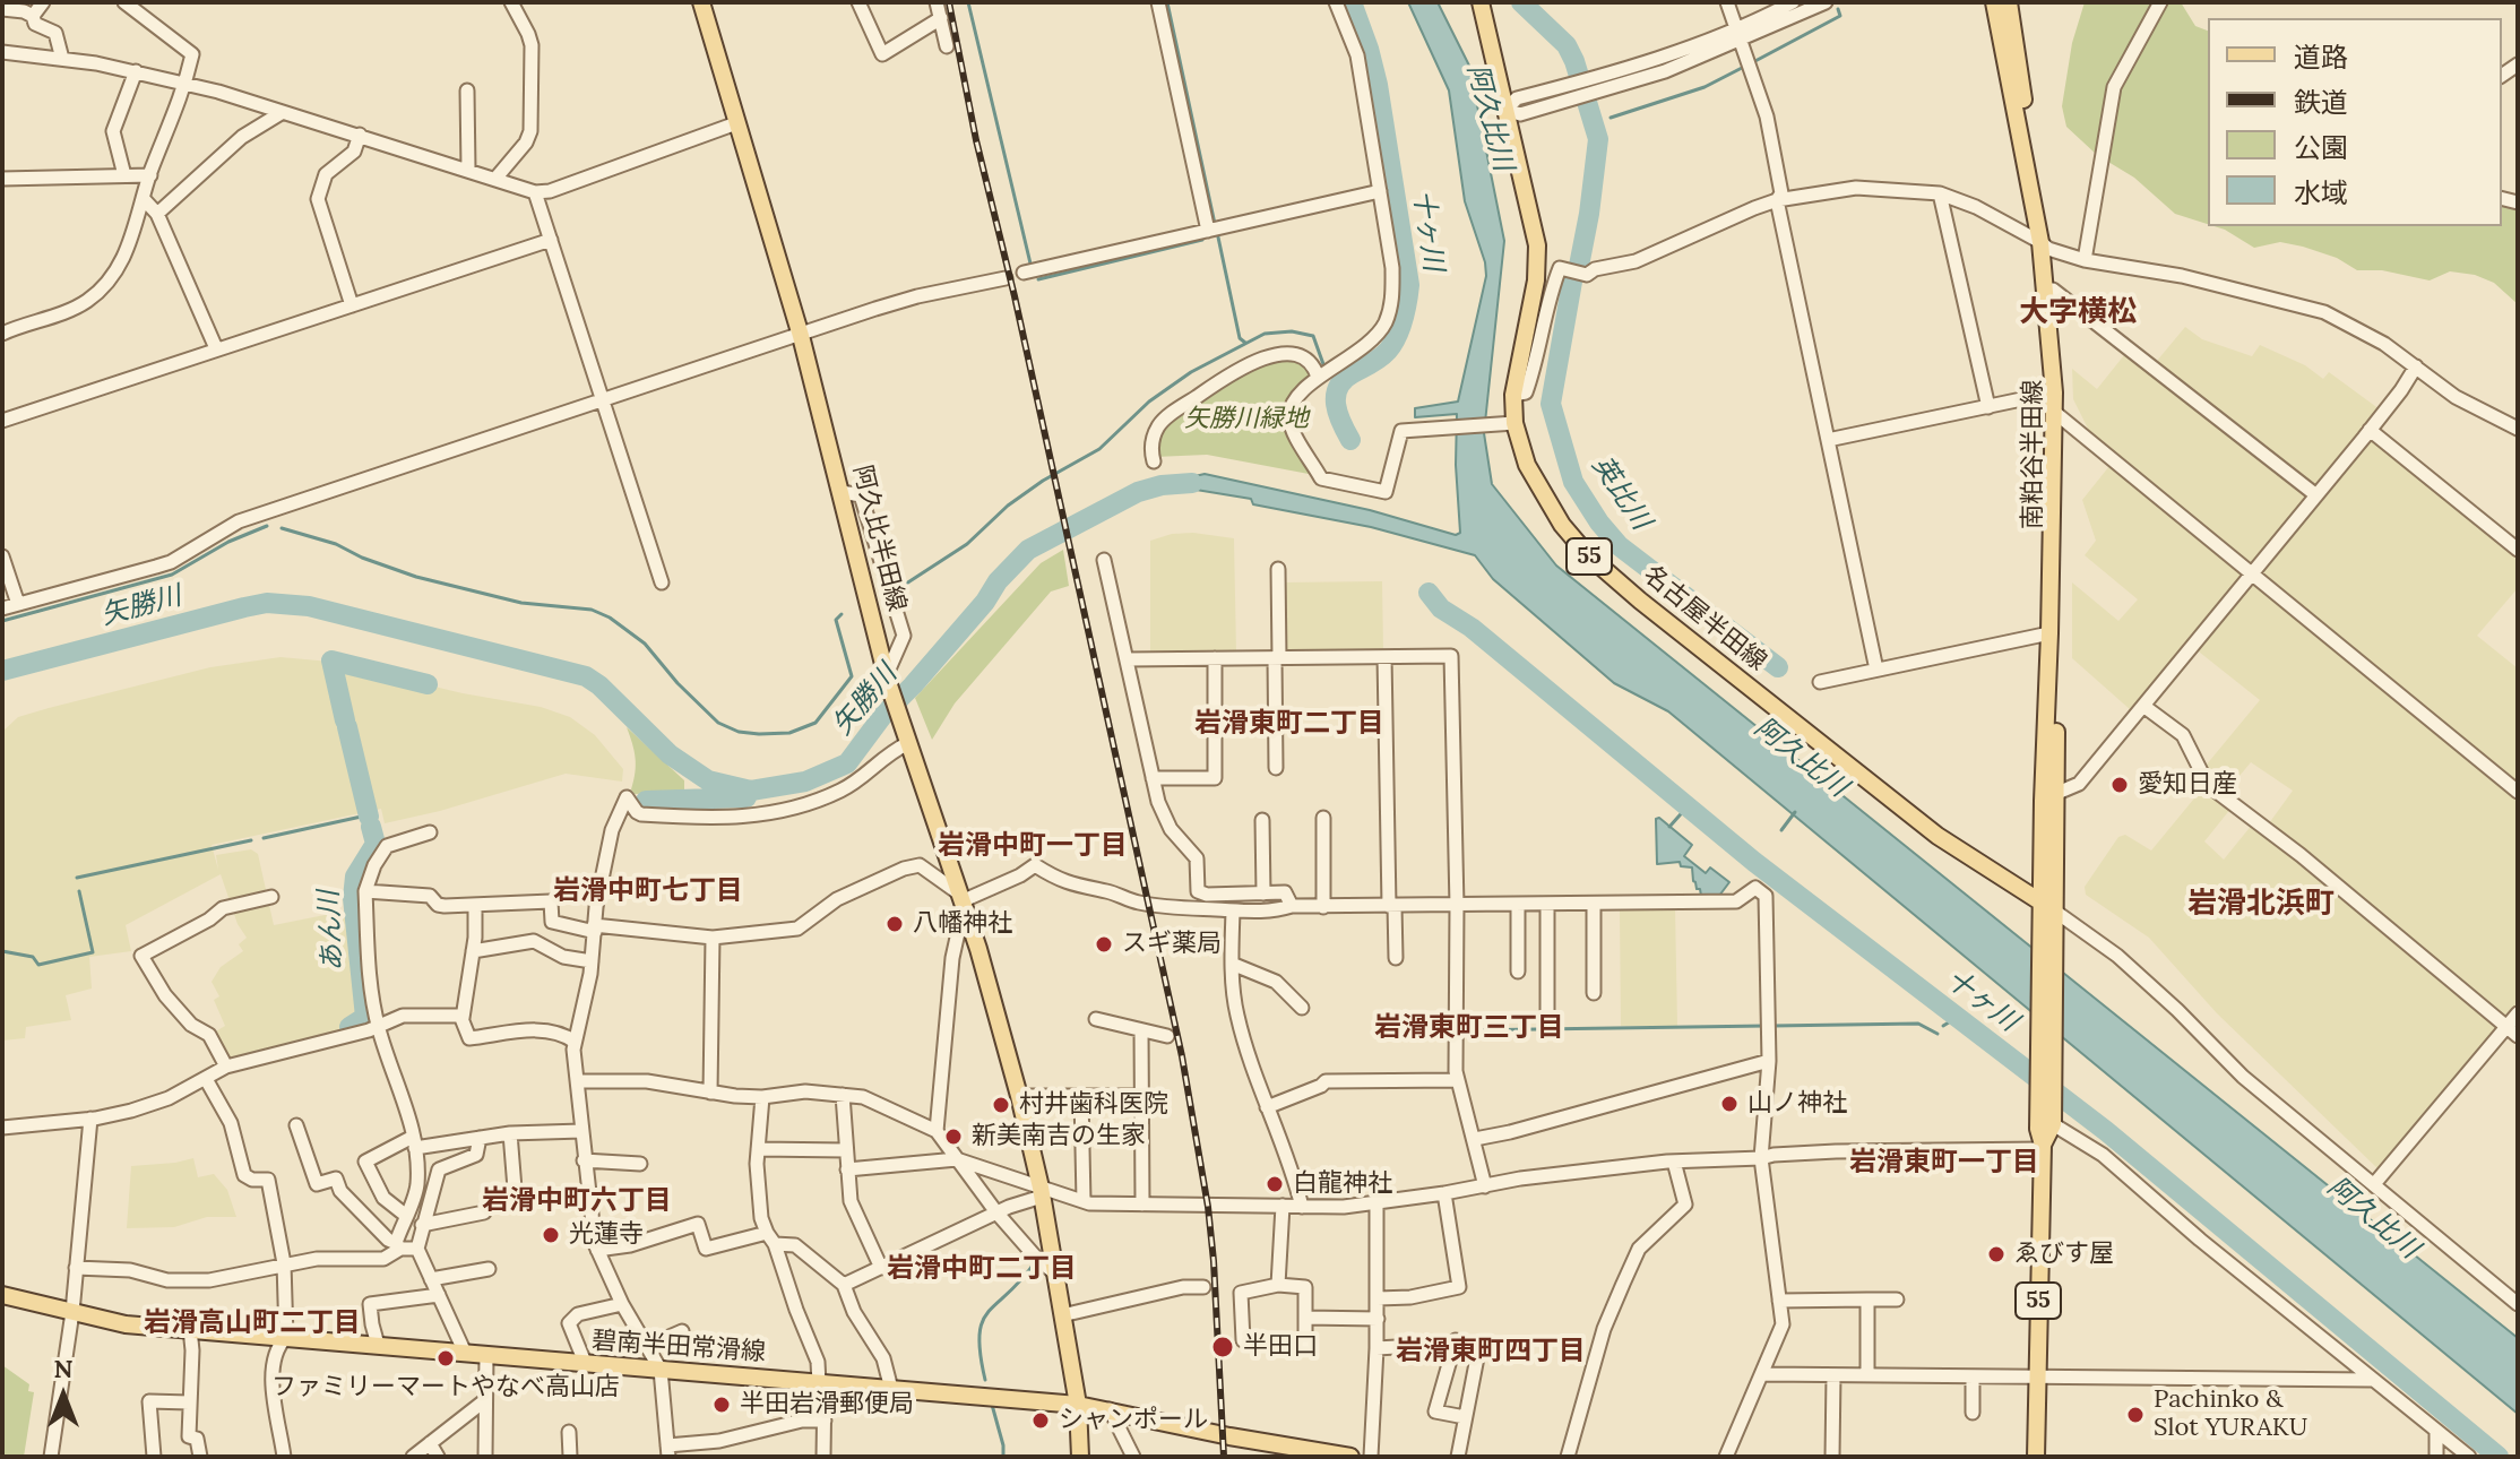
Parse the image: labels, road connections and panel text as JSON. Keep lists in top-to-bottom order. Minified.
{"streets":{"main road":["南粕谷半田線","阿久比半田線","55","名古屋半田線","碧南半田常滑線"]},"crossings":[["南粕谷半田線","55"],["南粕谷半田線","名古屋半田線"],["阿久比半田線","碧南半田常滑線"],["55","名古屋半田線"]],"districts":["大字横松","岩滑東町二丁目","岩滑中町一丁目","岩滑中町七丁目","岩滑北浜町","岩滑東町三丁目","岩滑東町一丁目","岩滑中町六丁目","岩滑中町二丁目","岩滑高山町二丁目","岩滑東町四丁目"],"water":["阿久比川","十ヶ川","英比川","矢勝川","あん川"],"parks":["矢勝川緑地"],"places":["愛知日産","八幡神社","スギ薬局","山ノ神社","村井歯科医院","新美南吉の生家","白龍神社","光蓮寺","ゑびす屋","半田口","ファミリーマートやなべ高山店","半田岩滑郵便局","Pachinko & Slot YURAKU","シャンポール"],"legend":["道路","鉄道","公園","水域"],"north":"top"}
